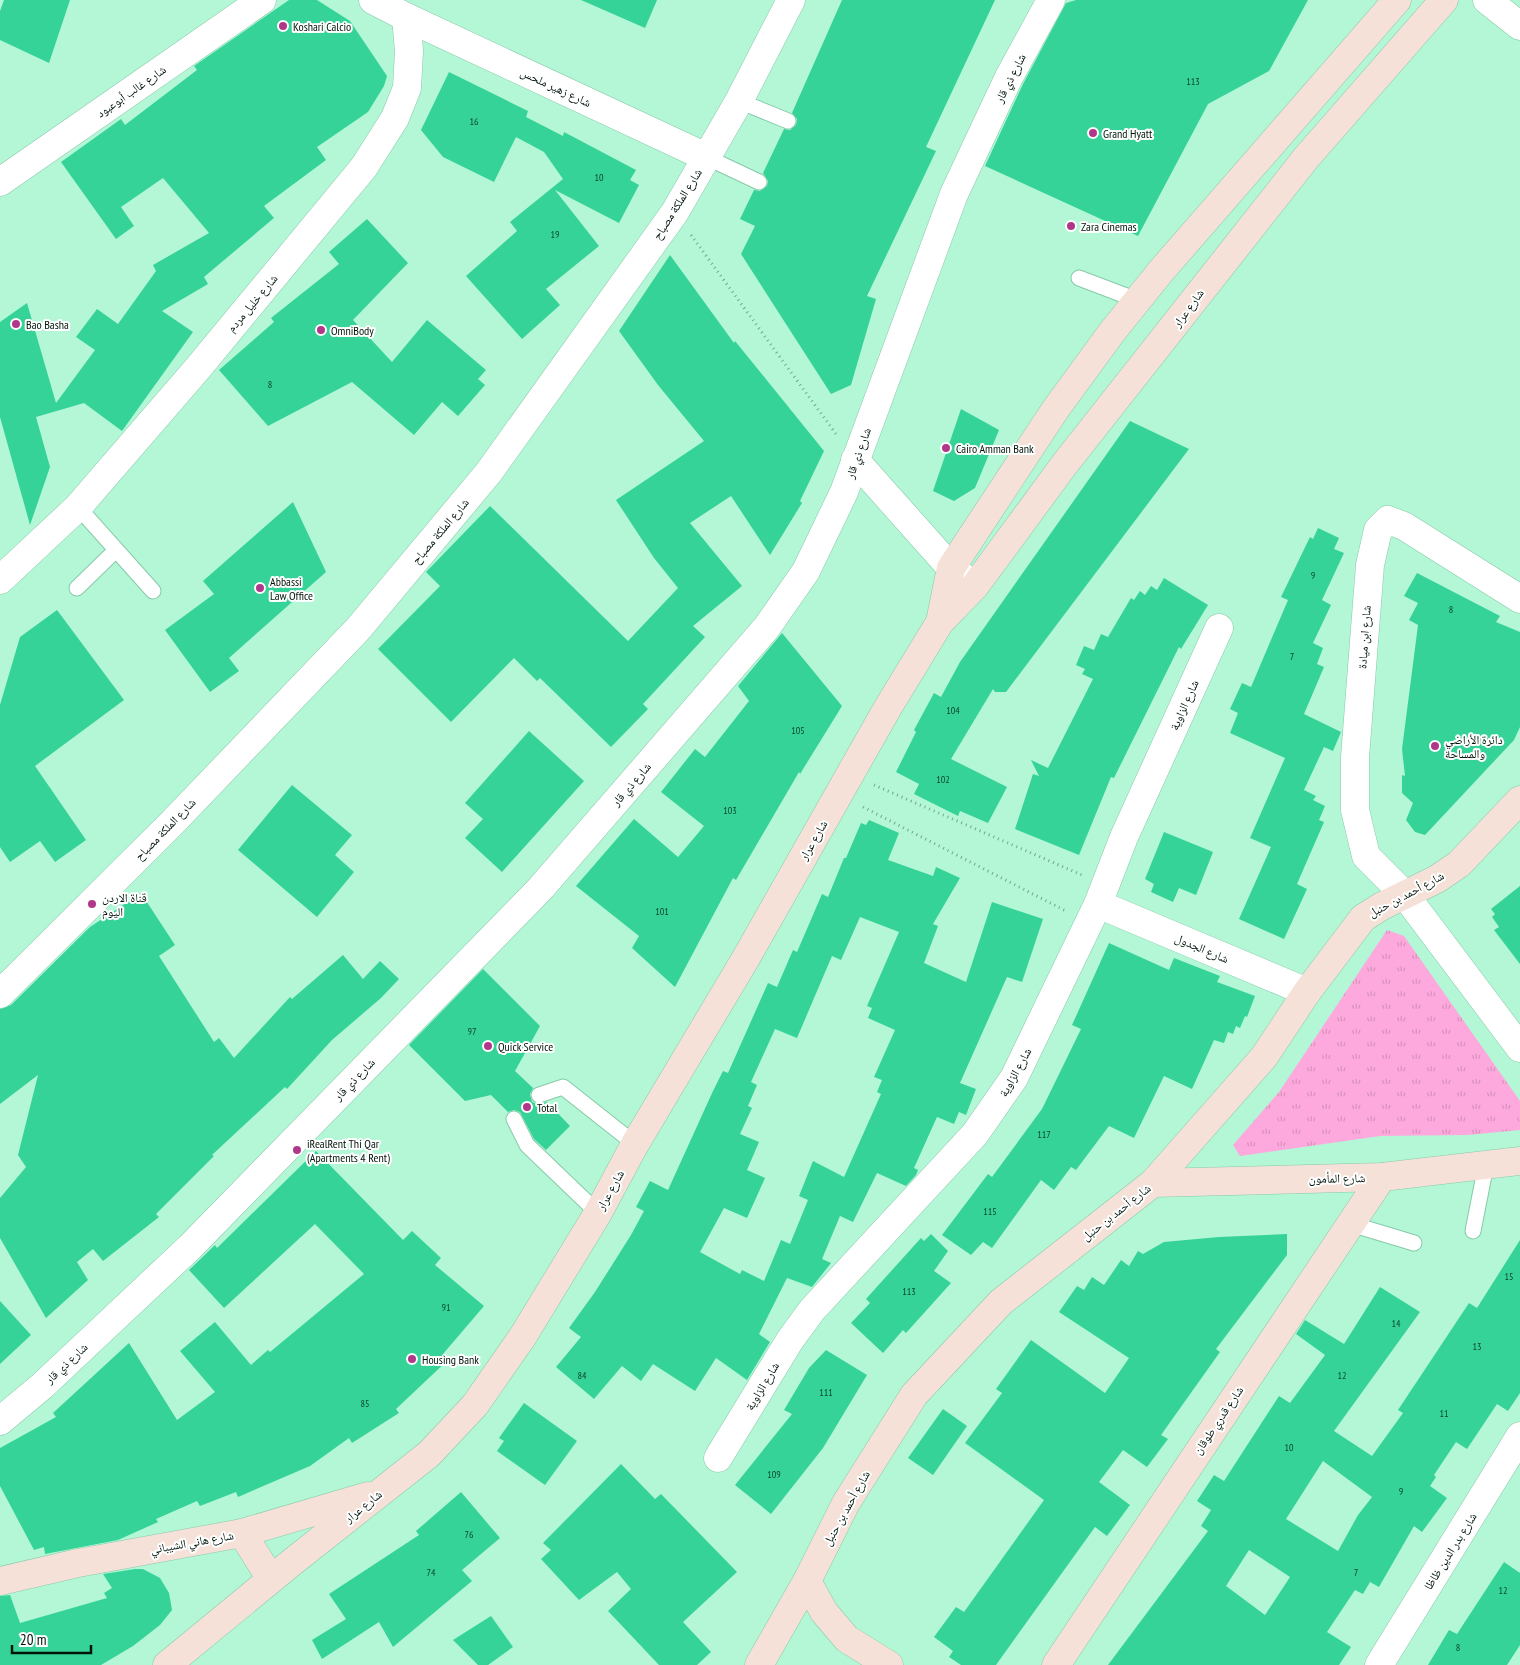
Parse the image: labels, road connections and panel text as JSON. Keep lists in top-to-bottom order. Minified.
{"streets":{"main road":["شارع عرار","شارع أحمد بن حنبل","شارع المأمون","شارع قدري طوقان","شارع هاني الشيباني"],"street":["شارع ذي قار","شارع زهير ملحس","شارع غالب أبوعبود","شارع الملكة مصباح","شارع خليل مردم","شارع ابن ميادة","شارع الزاوية","شارع الجدول","شارع بدر الدين ظاظا"]},"crossings":[["شارع زهير ملحس","شارع الملكة مصباح"],["شارع زهير ملحس","شارع خليل مردم"],["شارع عرار","شارع هاني الشيباني"],["شارع ابن ميادة","شارع أحمد بن حنبل"],["شارع الزاوية","شارع الجدول"],["شارع أحمد بن حنبل","شارع الجدول"],["شارع أحمد بن حنبل","شارع المأمون"],["شارع المأمون","شارع قدري طوقان"]],"places":["Koshari Calcio","Grand Hyatt","Zara Cinemas","Bao Basha","OmniBody","Cairo Amman Bank","Abbassi Law Office","دائرة الأراضي والمساحة","قناة الاردن اليوم","Quick Service","Total","iRealRent Thi Qar (Apartments 4 Rent)","Housing Bank"],"house_numbers":["113","16","10","19","8","9","8","7","104","105","102","103","101","97","117","115","15","113","91","14","13","84","12","111","85","11","10","109","9","76","74","7","12","8"],"scale_bar":"20 m"}
